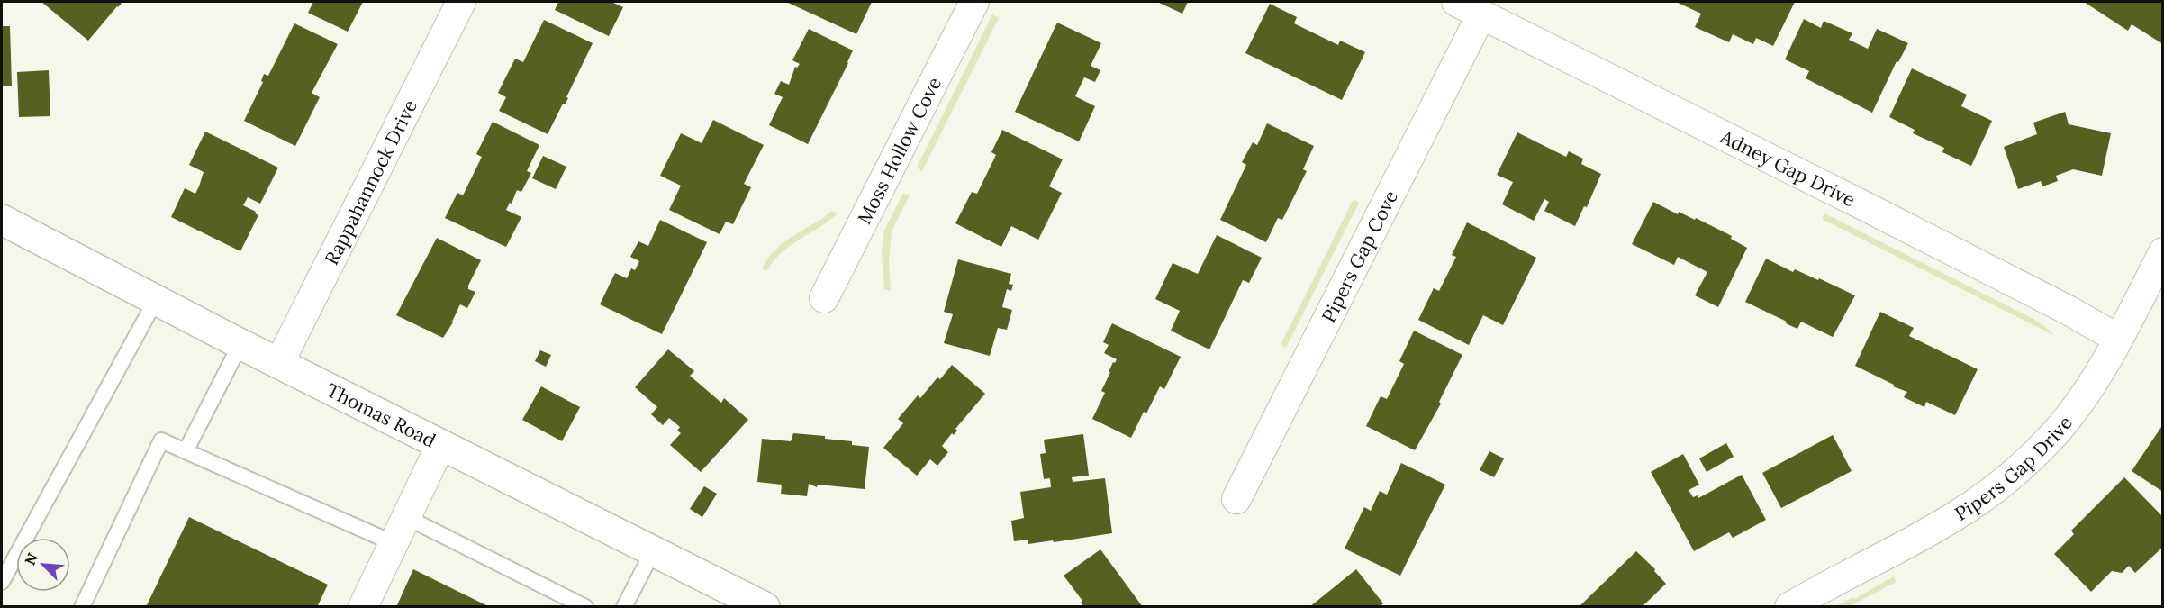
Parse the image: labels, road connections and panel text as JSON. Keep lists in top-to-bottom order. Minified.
{"streets":{"street":["Moss Hollow Cove","Adney Gap Drive","Rappahannock Drive","Pipers Gap Cove","Thomas Road","Pipers Gap Drive"]},"crossings":[["Adney Gap Drive","Pipers Gap Cove"],["Adney Gap Drive","Pipers Gap Drive"],["Rappahannock Drive","Thomas Road"]],"north":"top left"}
